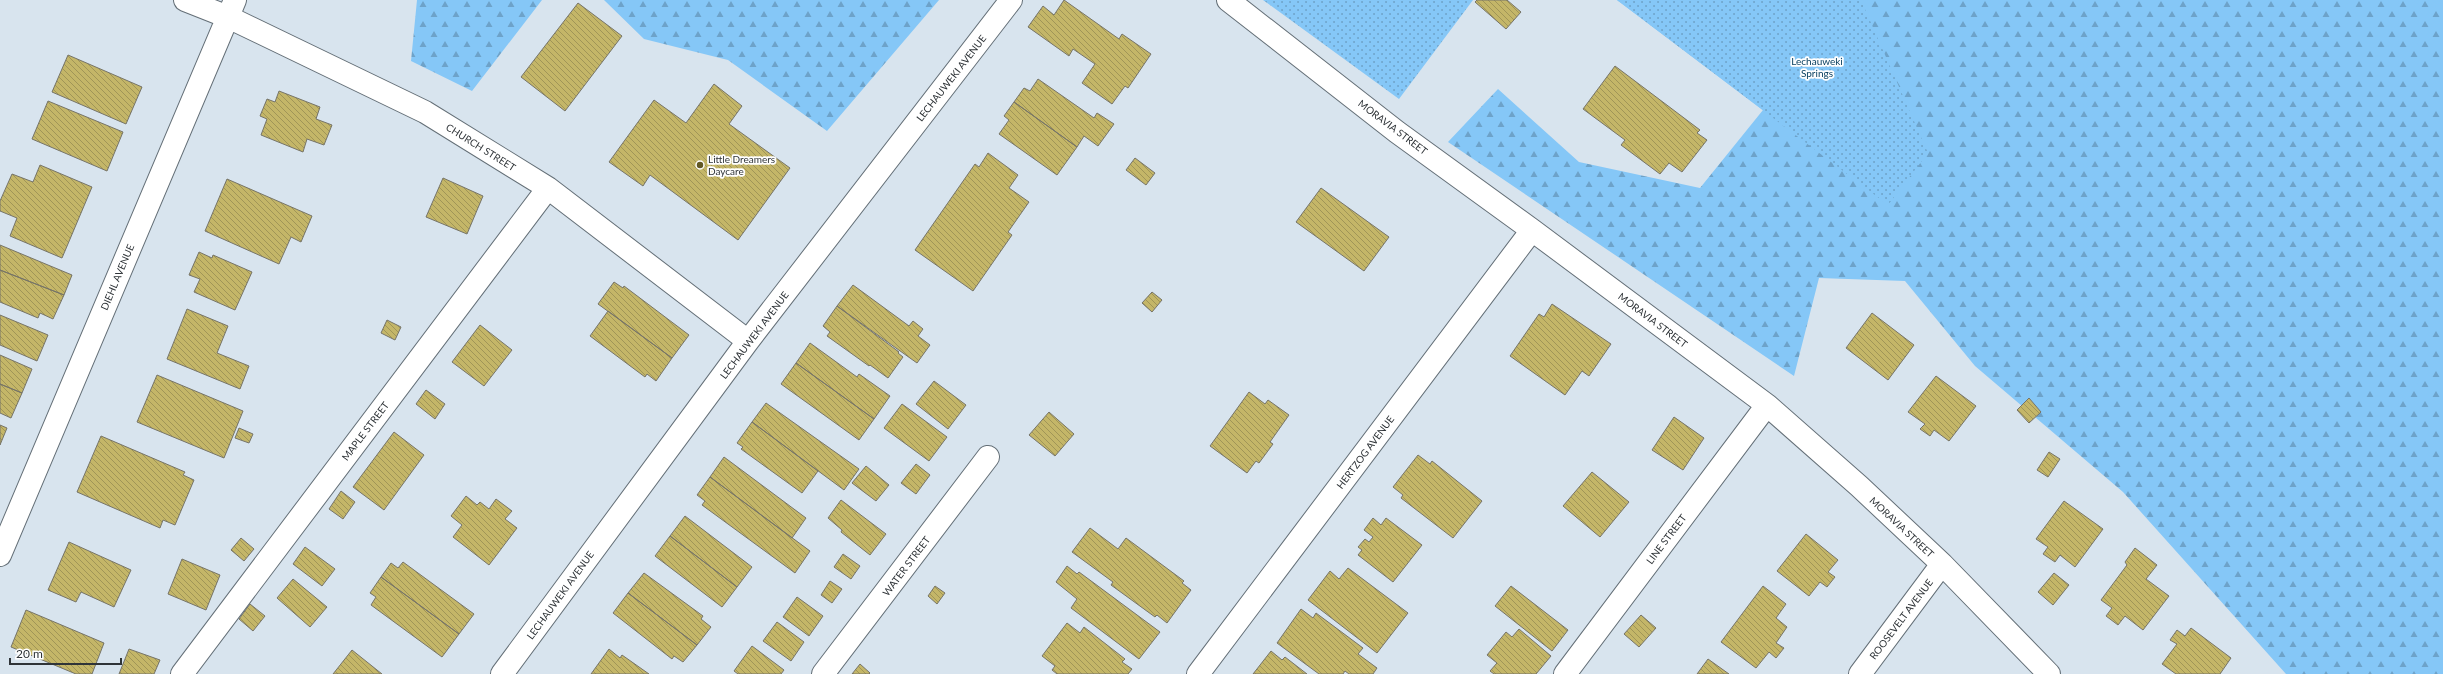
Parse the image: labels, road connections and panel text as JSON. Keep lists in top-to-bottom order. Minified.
{"streets":{"street":["LECHAUWEKI AVENUE","MORAVIA STREET","CHURCH STREET","DIEHL AVENUE","MAPLE STREET","HERTZOG AVENUE","LINE STREET","WATER STREET","ROOSEVELT AVENUE"]},"crossings":[["LECHAUWEKI AVENUE","CHURCH STREET"],["MORAVIA STREET","HERTZOG AVENUE"],["MORAVIA STREET","LINE STREET"],["MORAVIA STREET","ROOSEVELT AVENUE"],["CHURCH STREET","DIEHL AVENUE"],["CHURCH STREET","MAPLE STREET"]],"parks":["Lechauweki Springs"],"places":["Little Dreamers Daycare"],"scale_bar":"20 m"}
